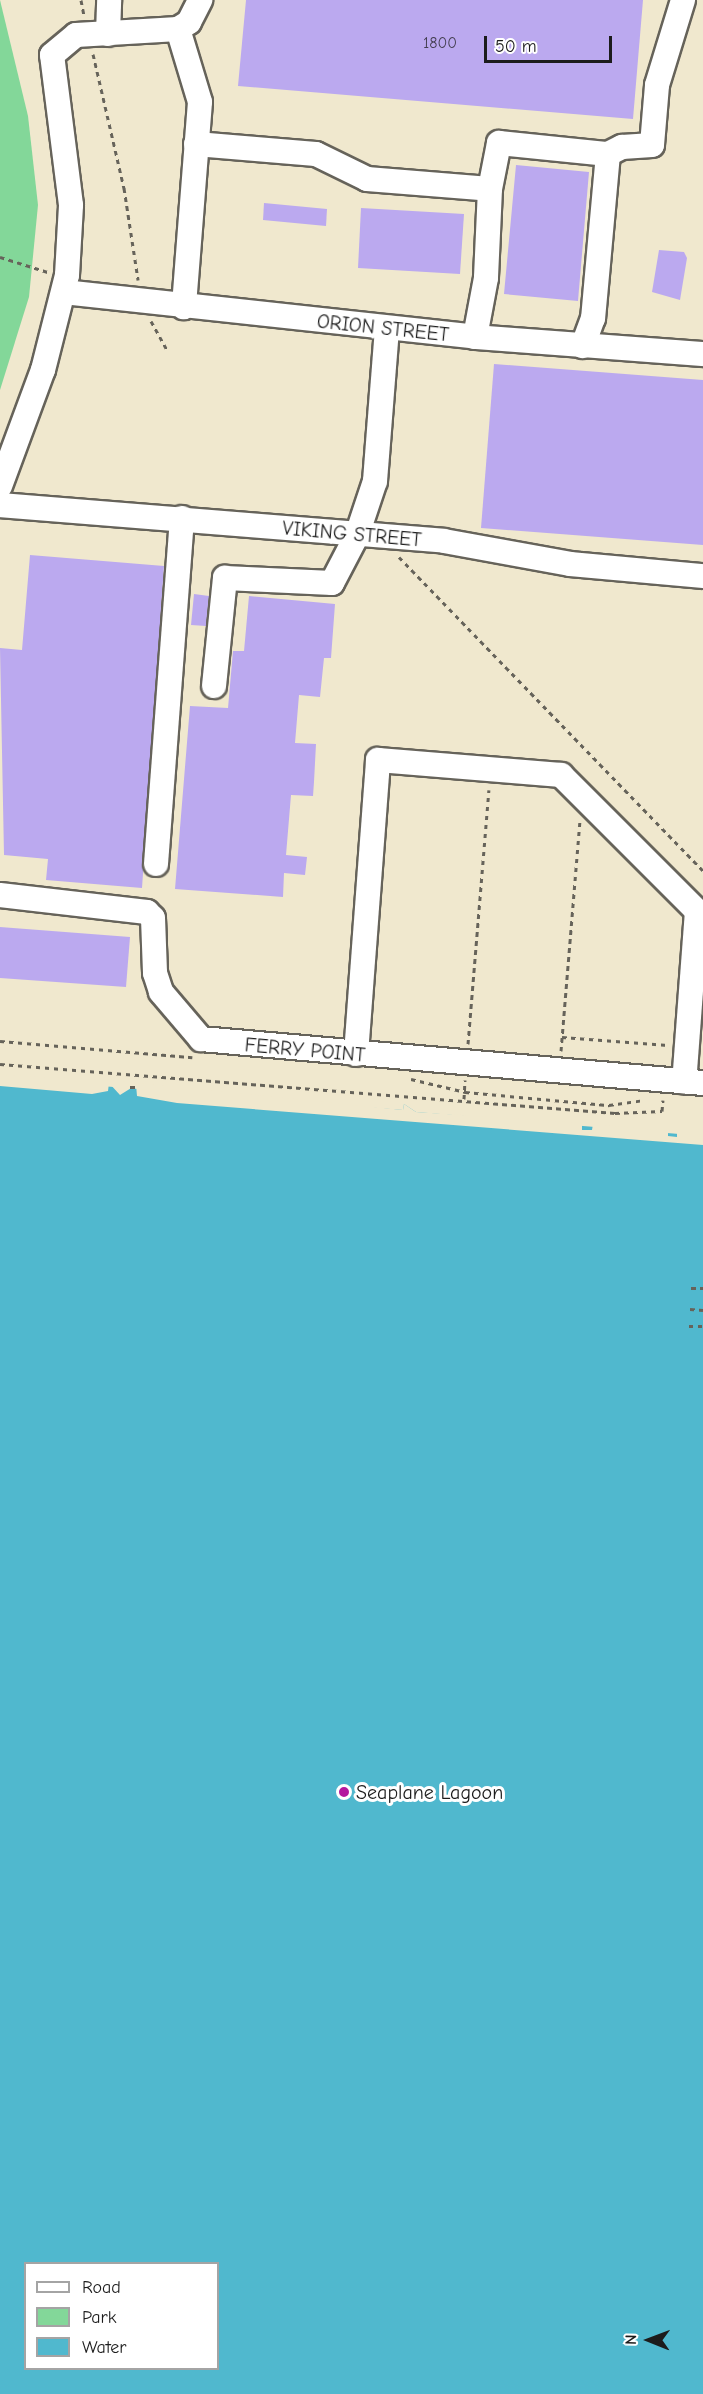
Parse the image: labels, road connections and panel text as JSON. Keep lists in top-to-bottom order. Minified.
{"streets":{"street":["ORION STREET","VIKING STREET","FERRY POINT"]},"places":["Seaplane Lagoon"],"house_numbers":["1800"],"legend":["Road","Park","Water"],"scale_bar":"50 m","north":"left"}
